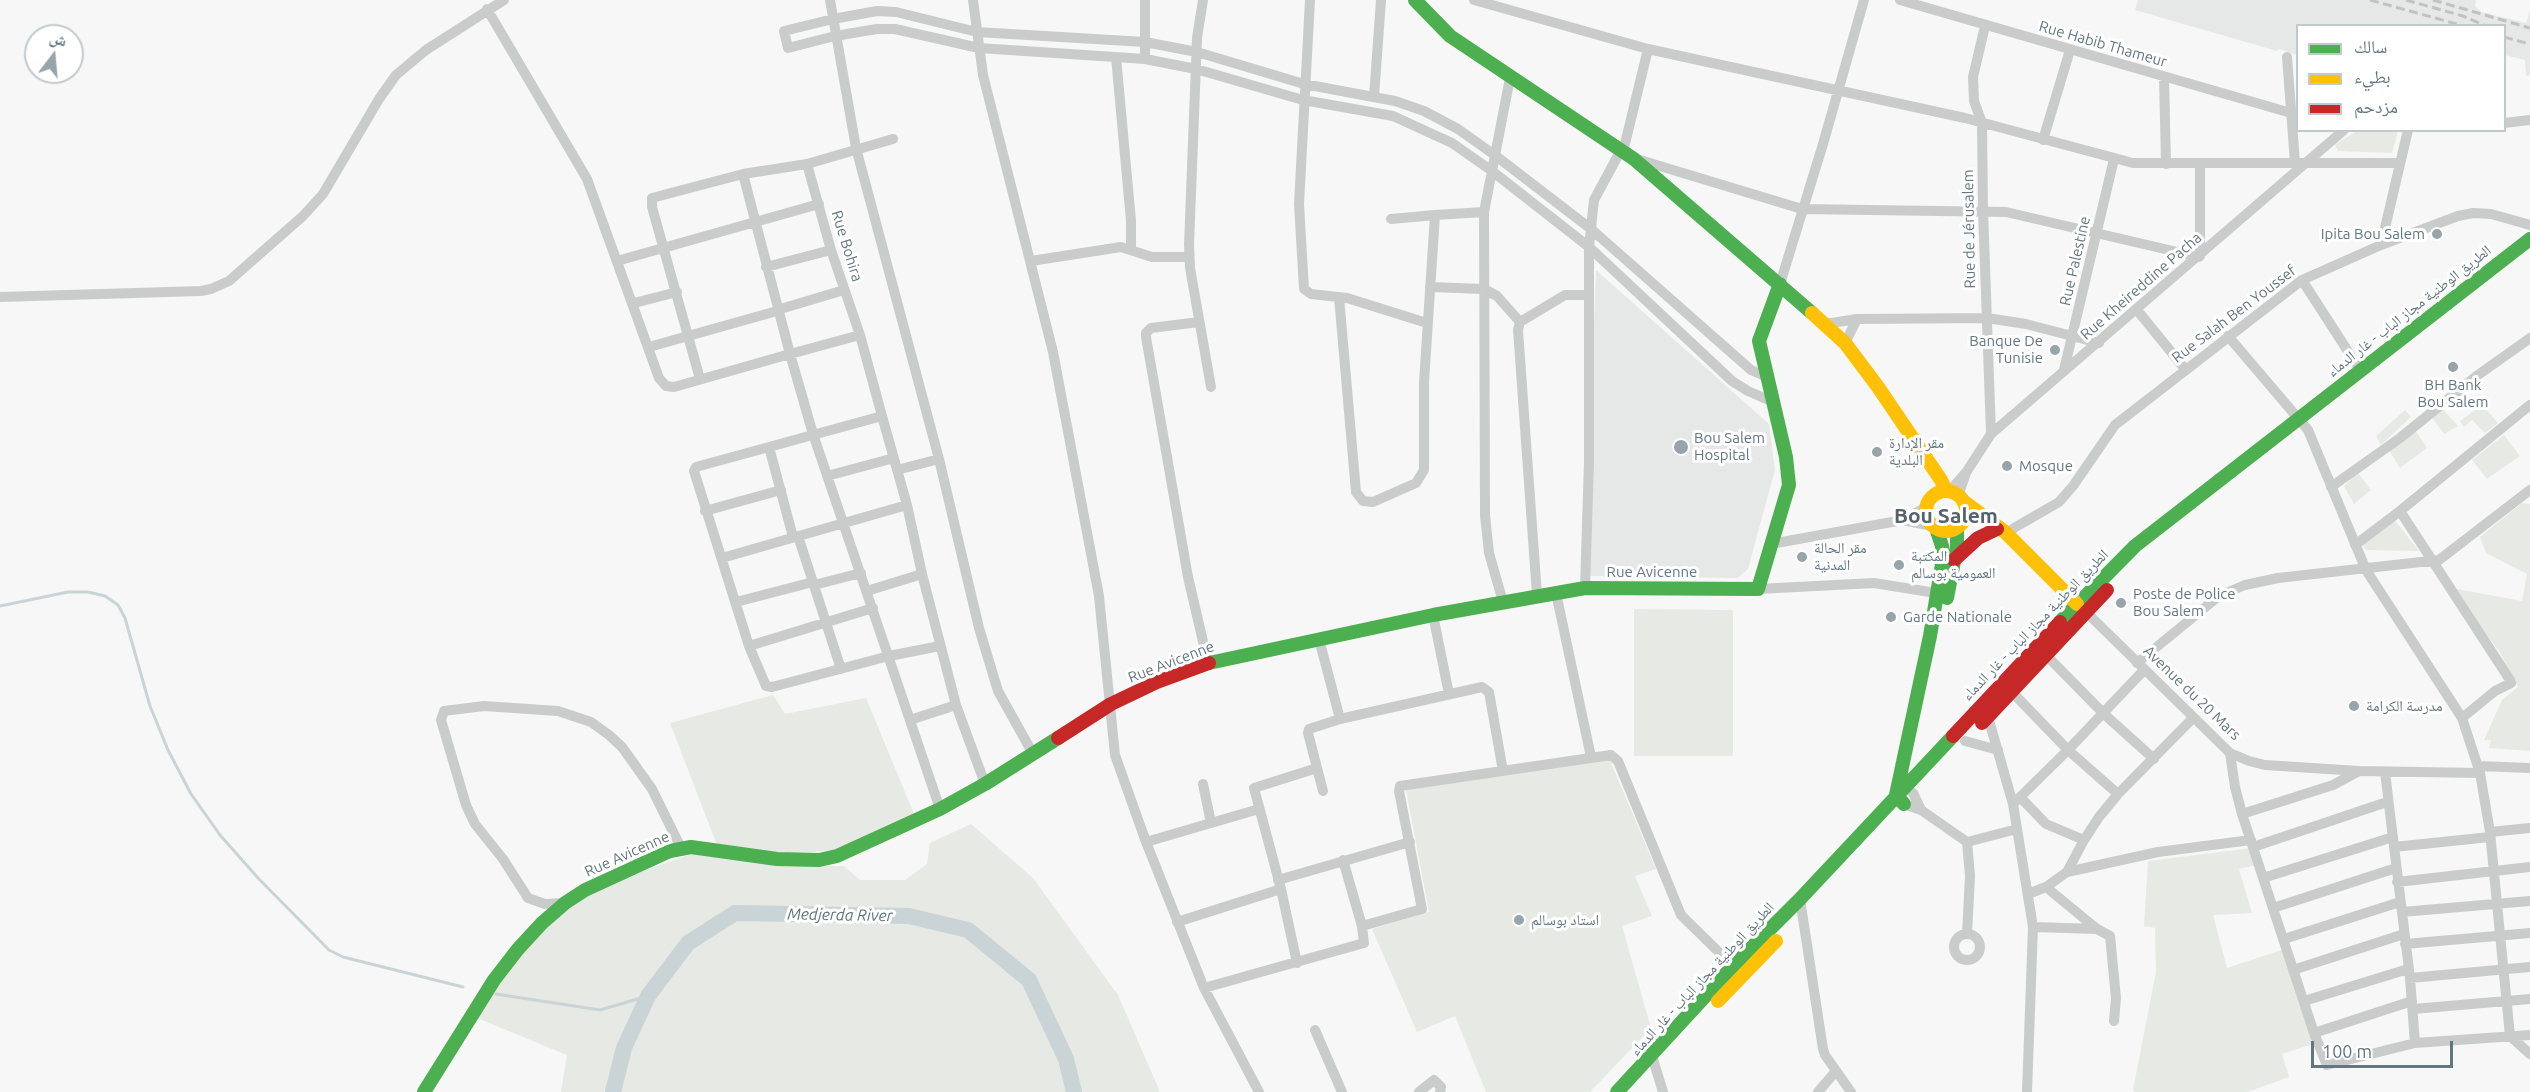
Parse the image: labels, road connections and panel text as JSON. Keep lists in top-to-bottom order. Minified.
{"streets":{"main road":["الطريق الوطنية مجاز الباب - غار الدماء","Rue Avicenne","Avenue du 20 Mars"],"street":["Rue Habib Thameur","Rue de Jérusalem","Rue Bohira","Rue Palestine","Rue Kheireddine Pacha","Rue Salah Ben Youssef"]},"crossings":[["Rue Habib Thameur","Rue de Jérusalem"],["Rue de Jérusalem","Rue Kheireddine Pacha"],["Rue Bohira","Rue Avicenne"],["Rue Palestine","Rue Kheireddine Pacha"],["Rue Kheireddine Pacha","Avenue du 20 Mars"],["الطريق الوطنية مجاز الباب - غار الدماء","Avenue du 20 Mars"],["Rue Salah Ben Youssef","Avenue du 20 Mars"]],"districts":["Bou Salem"],"water":["Medjerda River"],"places":["Ipita Bou Salem","Banque De Tunisie","BH Bank Bou Salem","Bou Salem Hospital","مقر الإدارة البلدية","Mosque","مقر الحالة المدنية","المكتبة العمومية بوسالم","Poste de Police Bou Salem","Garde Nationale","مدرسة الكرامة","استاد بوسالم"],"legend":["سالك","بطيء","مزدحم"],"scale_bar":"100 m","north":"top"}
